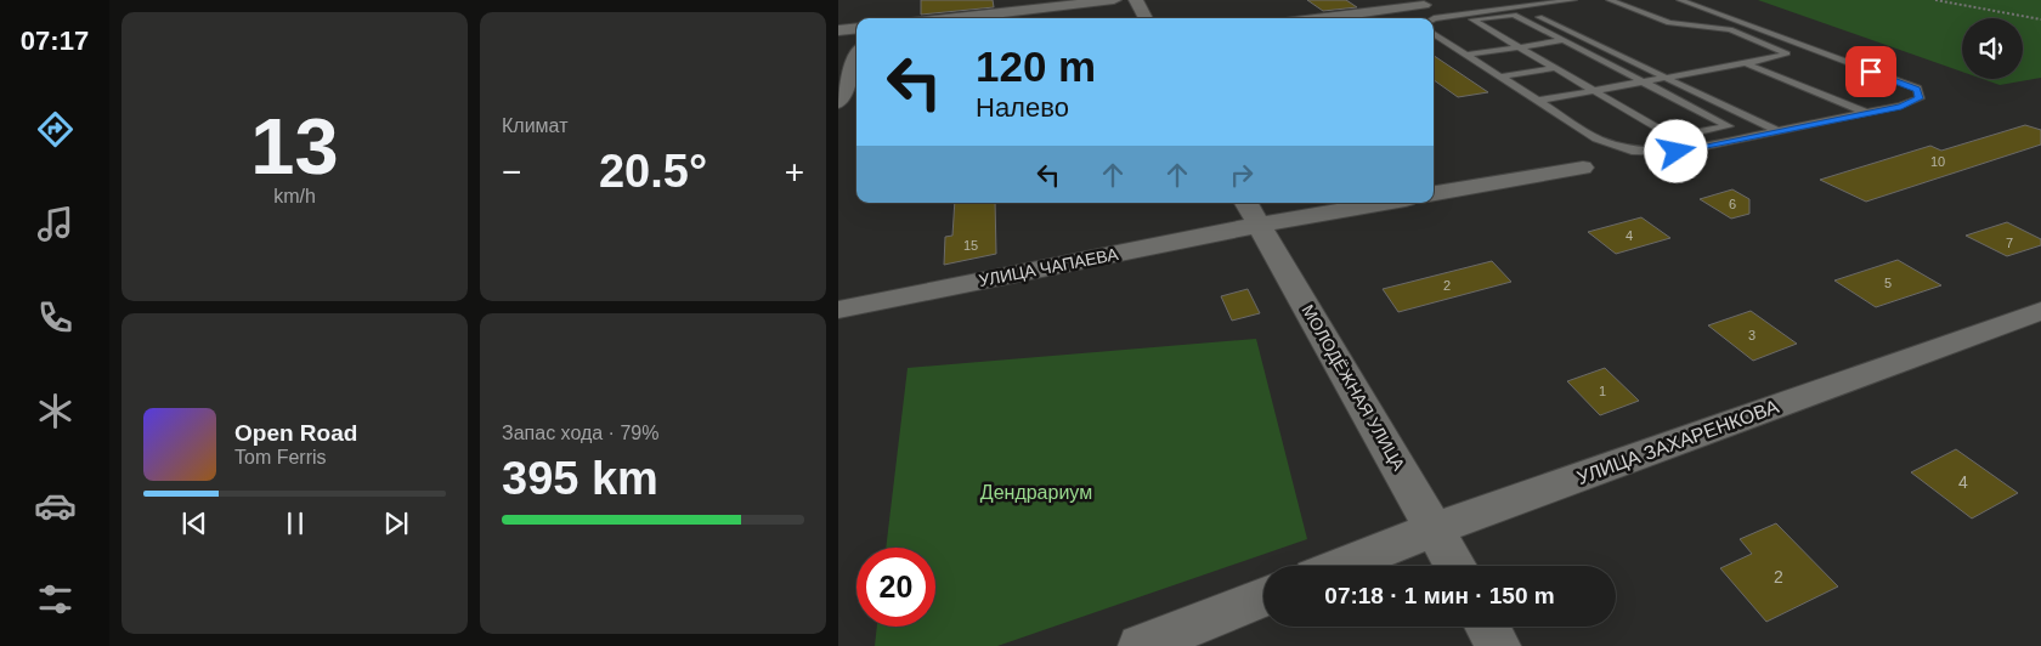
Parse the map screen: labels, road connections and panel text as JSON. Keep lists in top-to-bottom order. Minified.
{"streets":{"street":["УЛИЦА ЧАПАЕВА","МОЛОДЁЖНАЯ УЛИЦА","УЛИЦА ЗАХАРЕНКОВА"]},"crossings":[["УЛИЦА ЧАПАЕВА","МОЛОДЁЖНАЯ УЛИЦА"],["МОЛОДЁЖНАЯ УЛИЦА","УЛИЦА ЗАХАРЕНКОВА"]],"parks":["Дендрариум"],"house_numbers":["10","6","4","7","15","5","2","3","1","4","2"],"page":{"tabs":"07:17","tile":[["13","km/h"],"Климат",["Запас хода · 79%","395 km"]],"turn":["120 m","Налево"],"heat":["−","20.5°","+"],"song":["Open Road","Tom Ferris"],"limit":"20","trip":"07:18 · 1 мин · 150 m"}}
